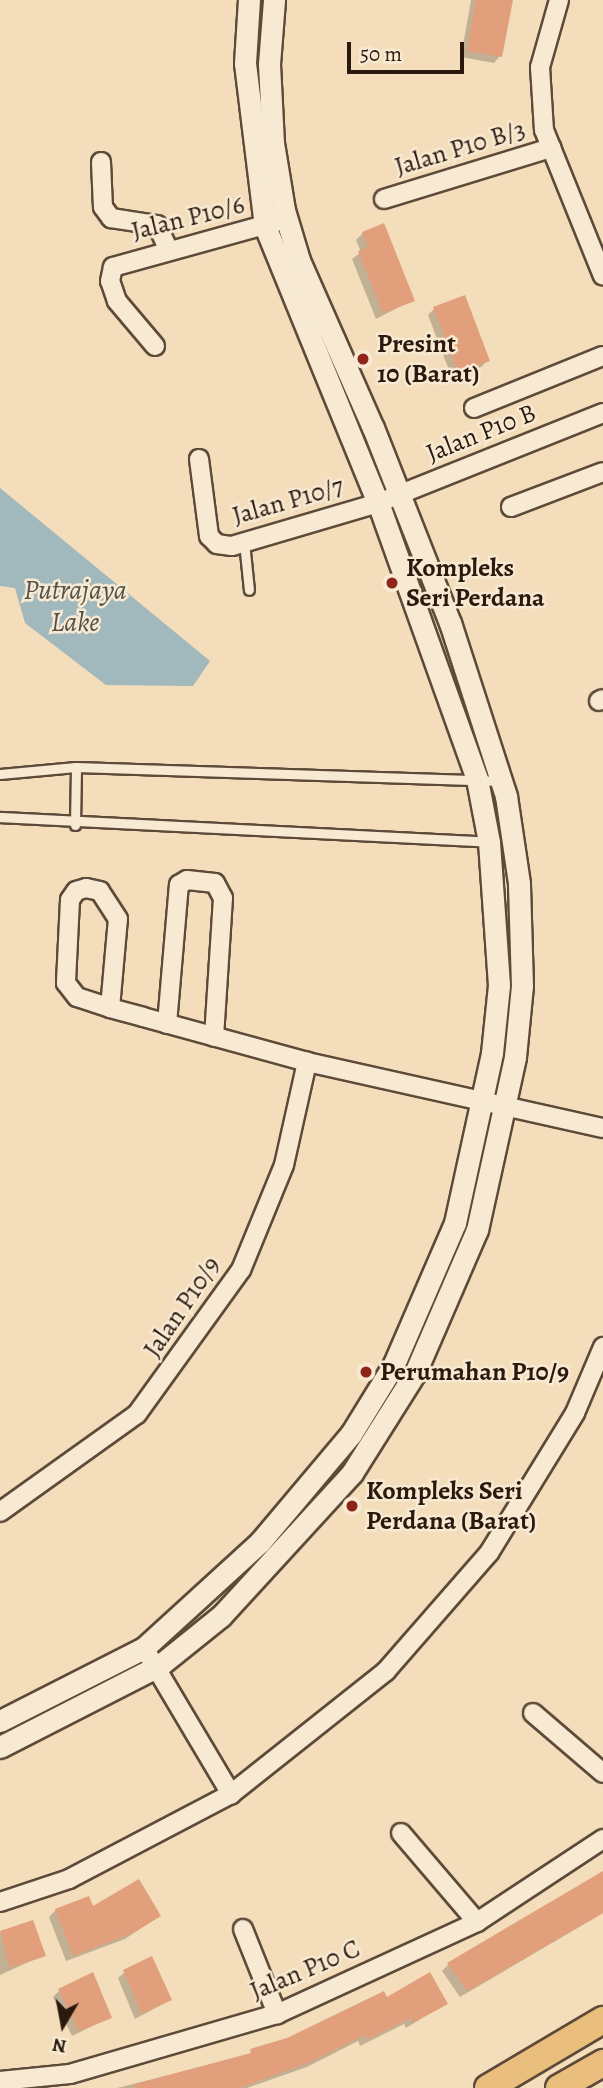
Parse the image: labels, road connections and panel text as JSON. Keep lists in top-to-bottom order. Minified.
{"streets":{"street":["Jalan P10 B/3","Jalan P10/6","Jalan P10 B","Jalan P10/7","Jalan P10/9","Jalan P10 C"]},"crossings":[["Jalan P10 B","Jalan P10/7"]],"water":["Putrajaya Lake"],"places":["Presint 10 (Barat)","Kompleks Seri Perdana","Perumahan P10/9","Kompleks Seri Perdana (Barat)"],"scale_bar":"50 m","north":"bottom"}
